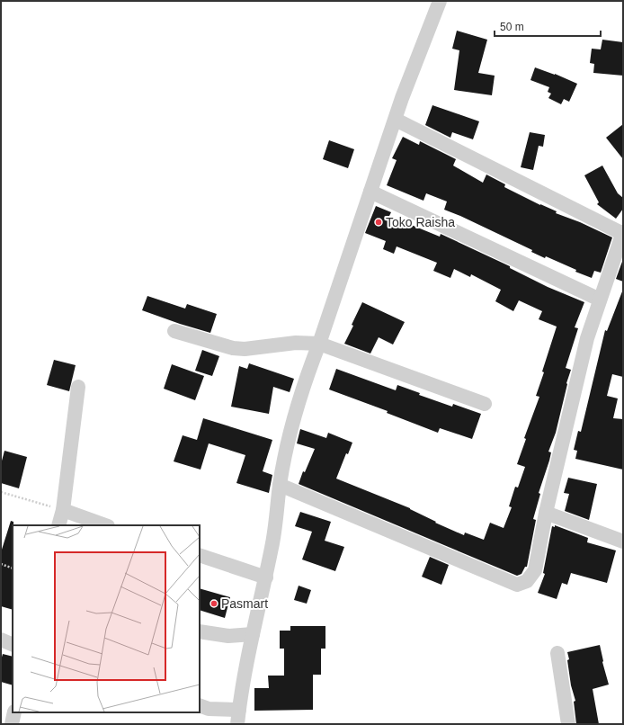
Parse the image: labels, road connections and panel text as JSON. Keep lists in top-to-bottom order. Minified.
{"places":["Toko Raisha","Pasmart"],"scale_bar":"50 m"}
